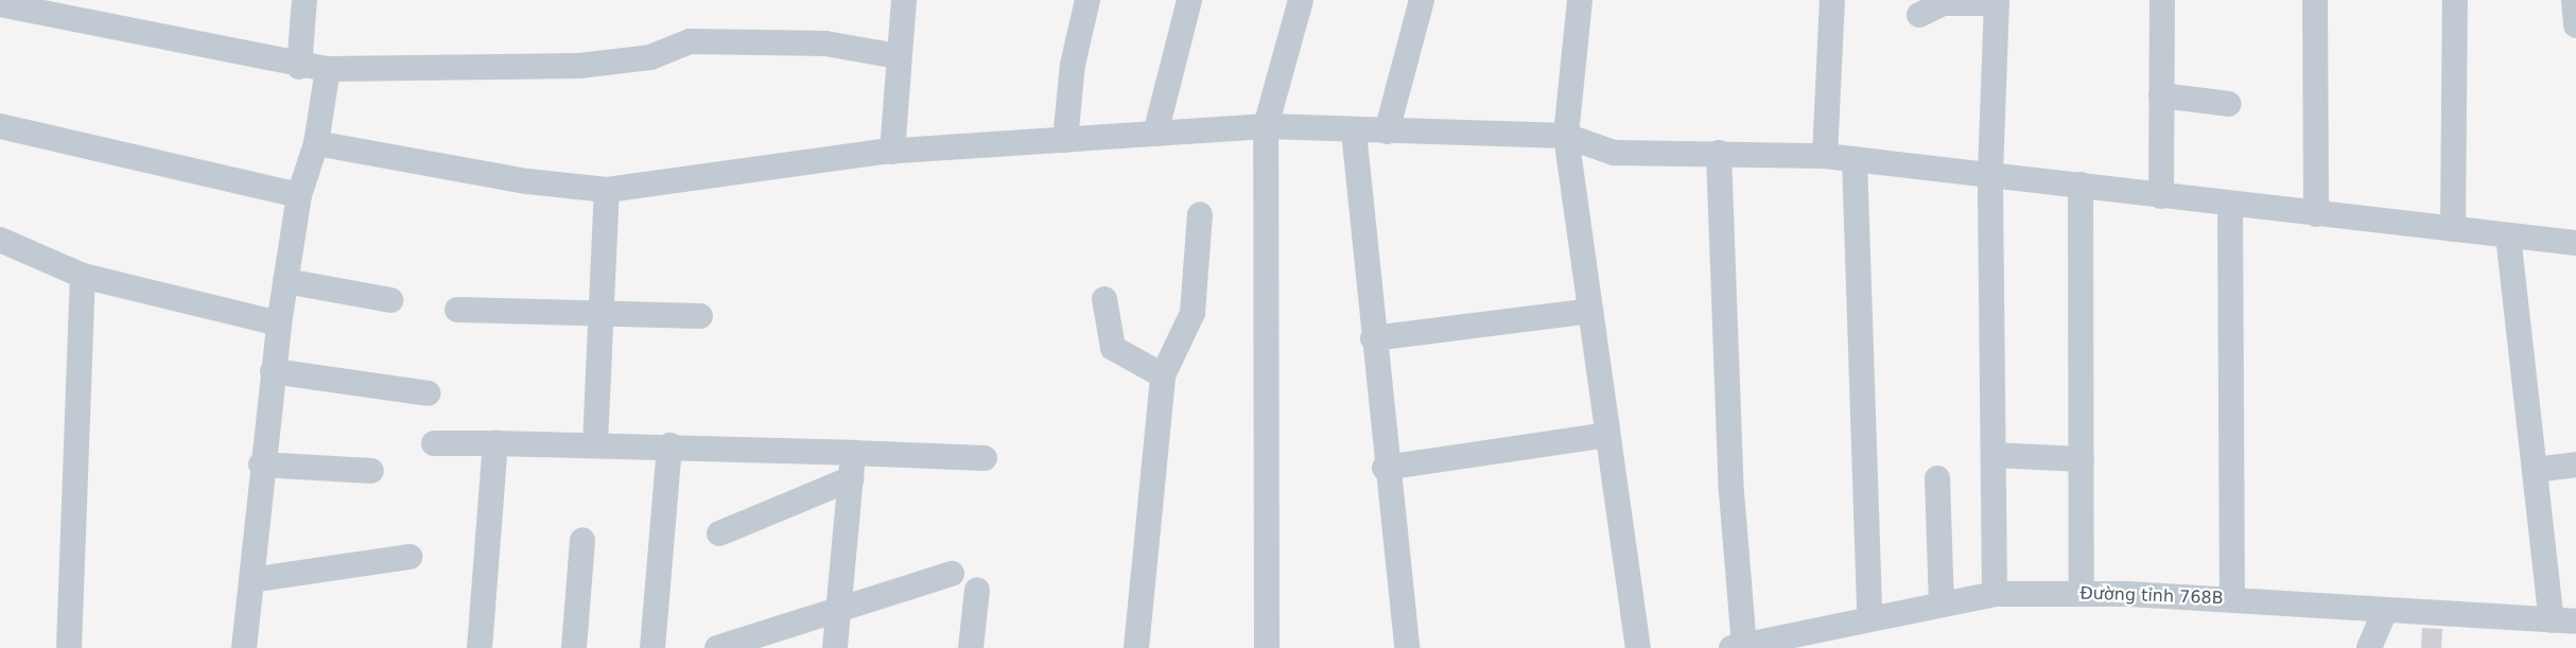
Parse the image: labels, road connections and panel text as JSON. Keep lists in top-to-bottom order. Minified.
{"streets":{"street":["Đường tỉnh 768B"]}}
